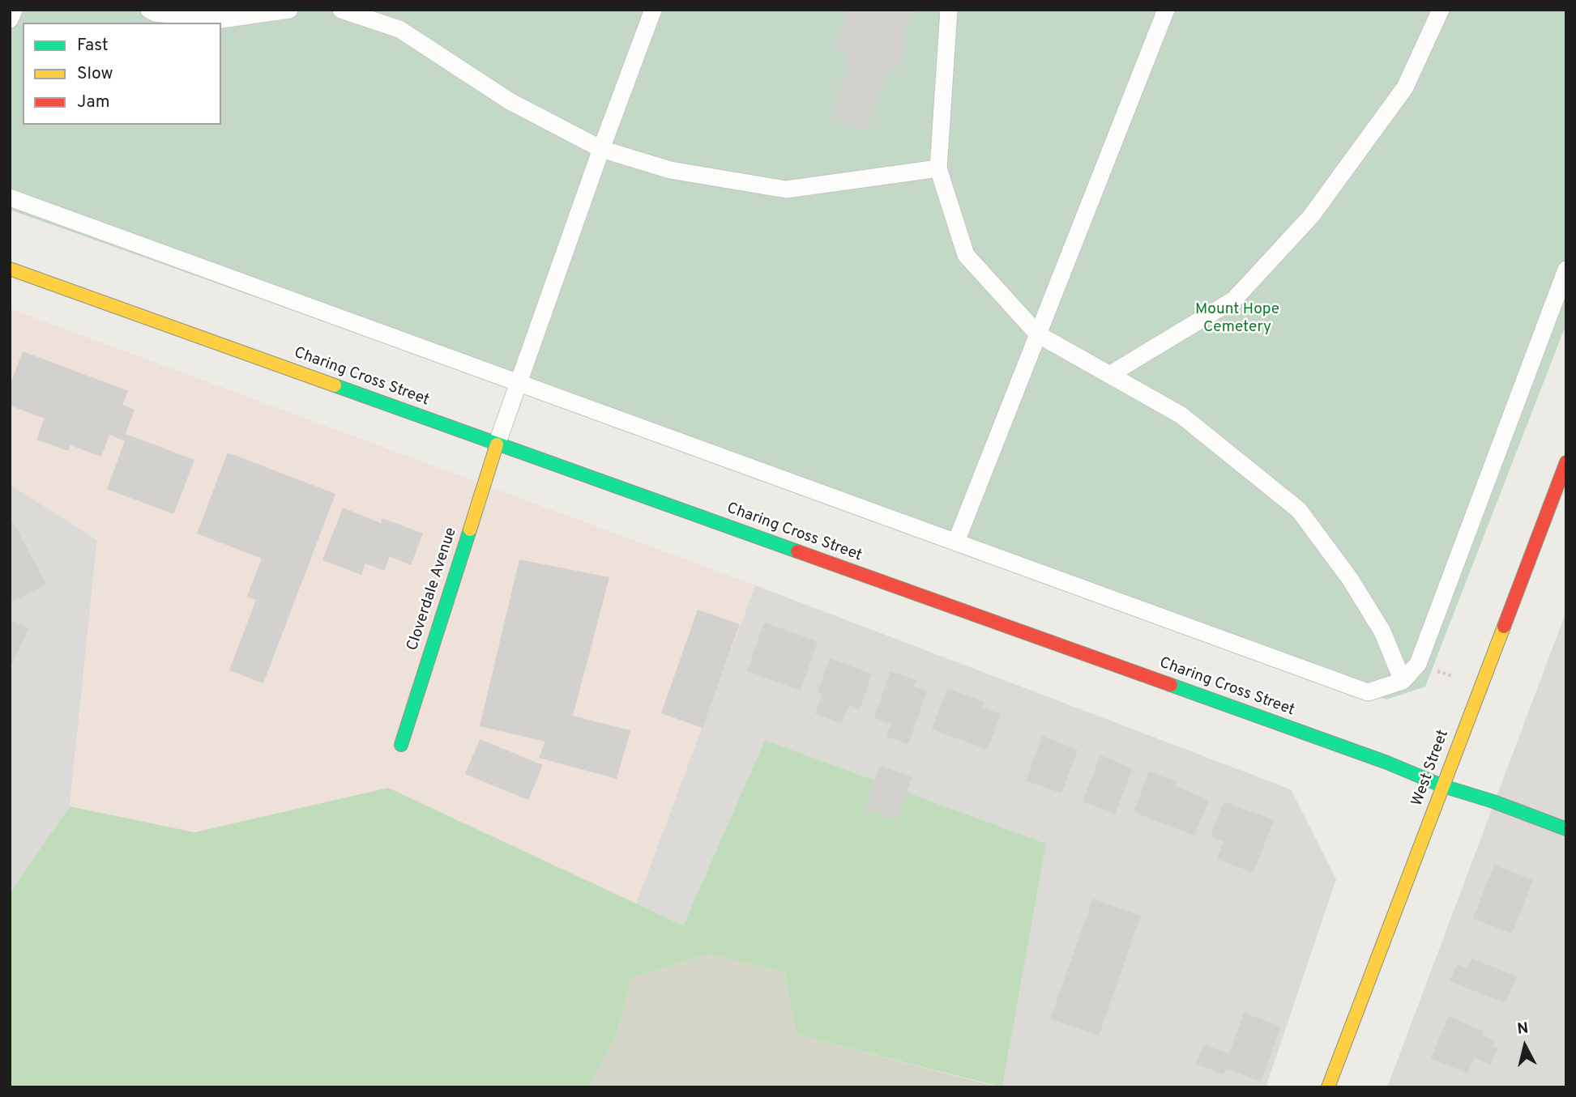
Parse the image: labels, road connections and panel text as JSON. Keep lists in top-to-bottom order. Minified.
{"streets":{"main road":["Charing Cross Street","Cloverdale Avenue","West Street"]},"crossings":[["Charing Cross Street","Cloverdale Avenue"],["Charing Cross Street","West Street"]],"parks":["Mount Hope Cemetery"],"legend":["Fast","Slow","Jam"],"north":"top"}
